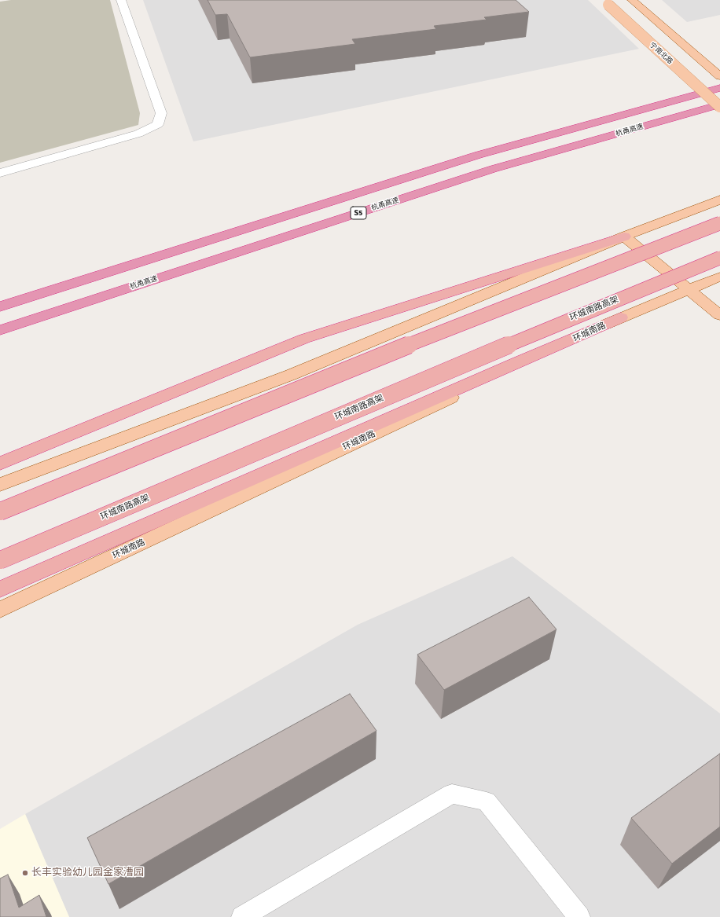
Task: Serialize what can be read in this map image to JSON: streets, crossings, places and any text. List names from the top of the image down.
{
  "streets": {
    "highway": ["杭甬高速", "S5", "环城南路高架"],
    "main road": ["宁南北路", "环城南路"]
  },
  "crossings": [
    ["宁南北路", "杭甬高速"]
  ],
  "places": ["长丰实验幼儿园金家漕园"]
}
